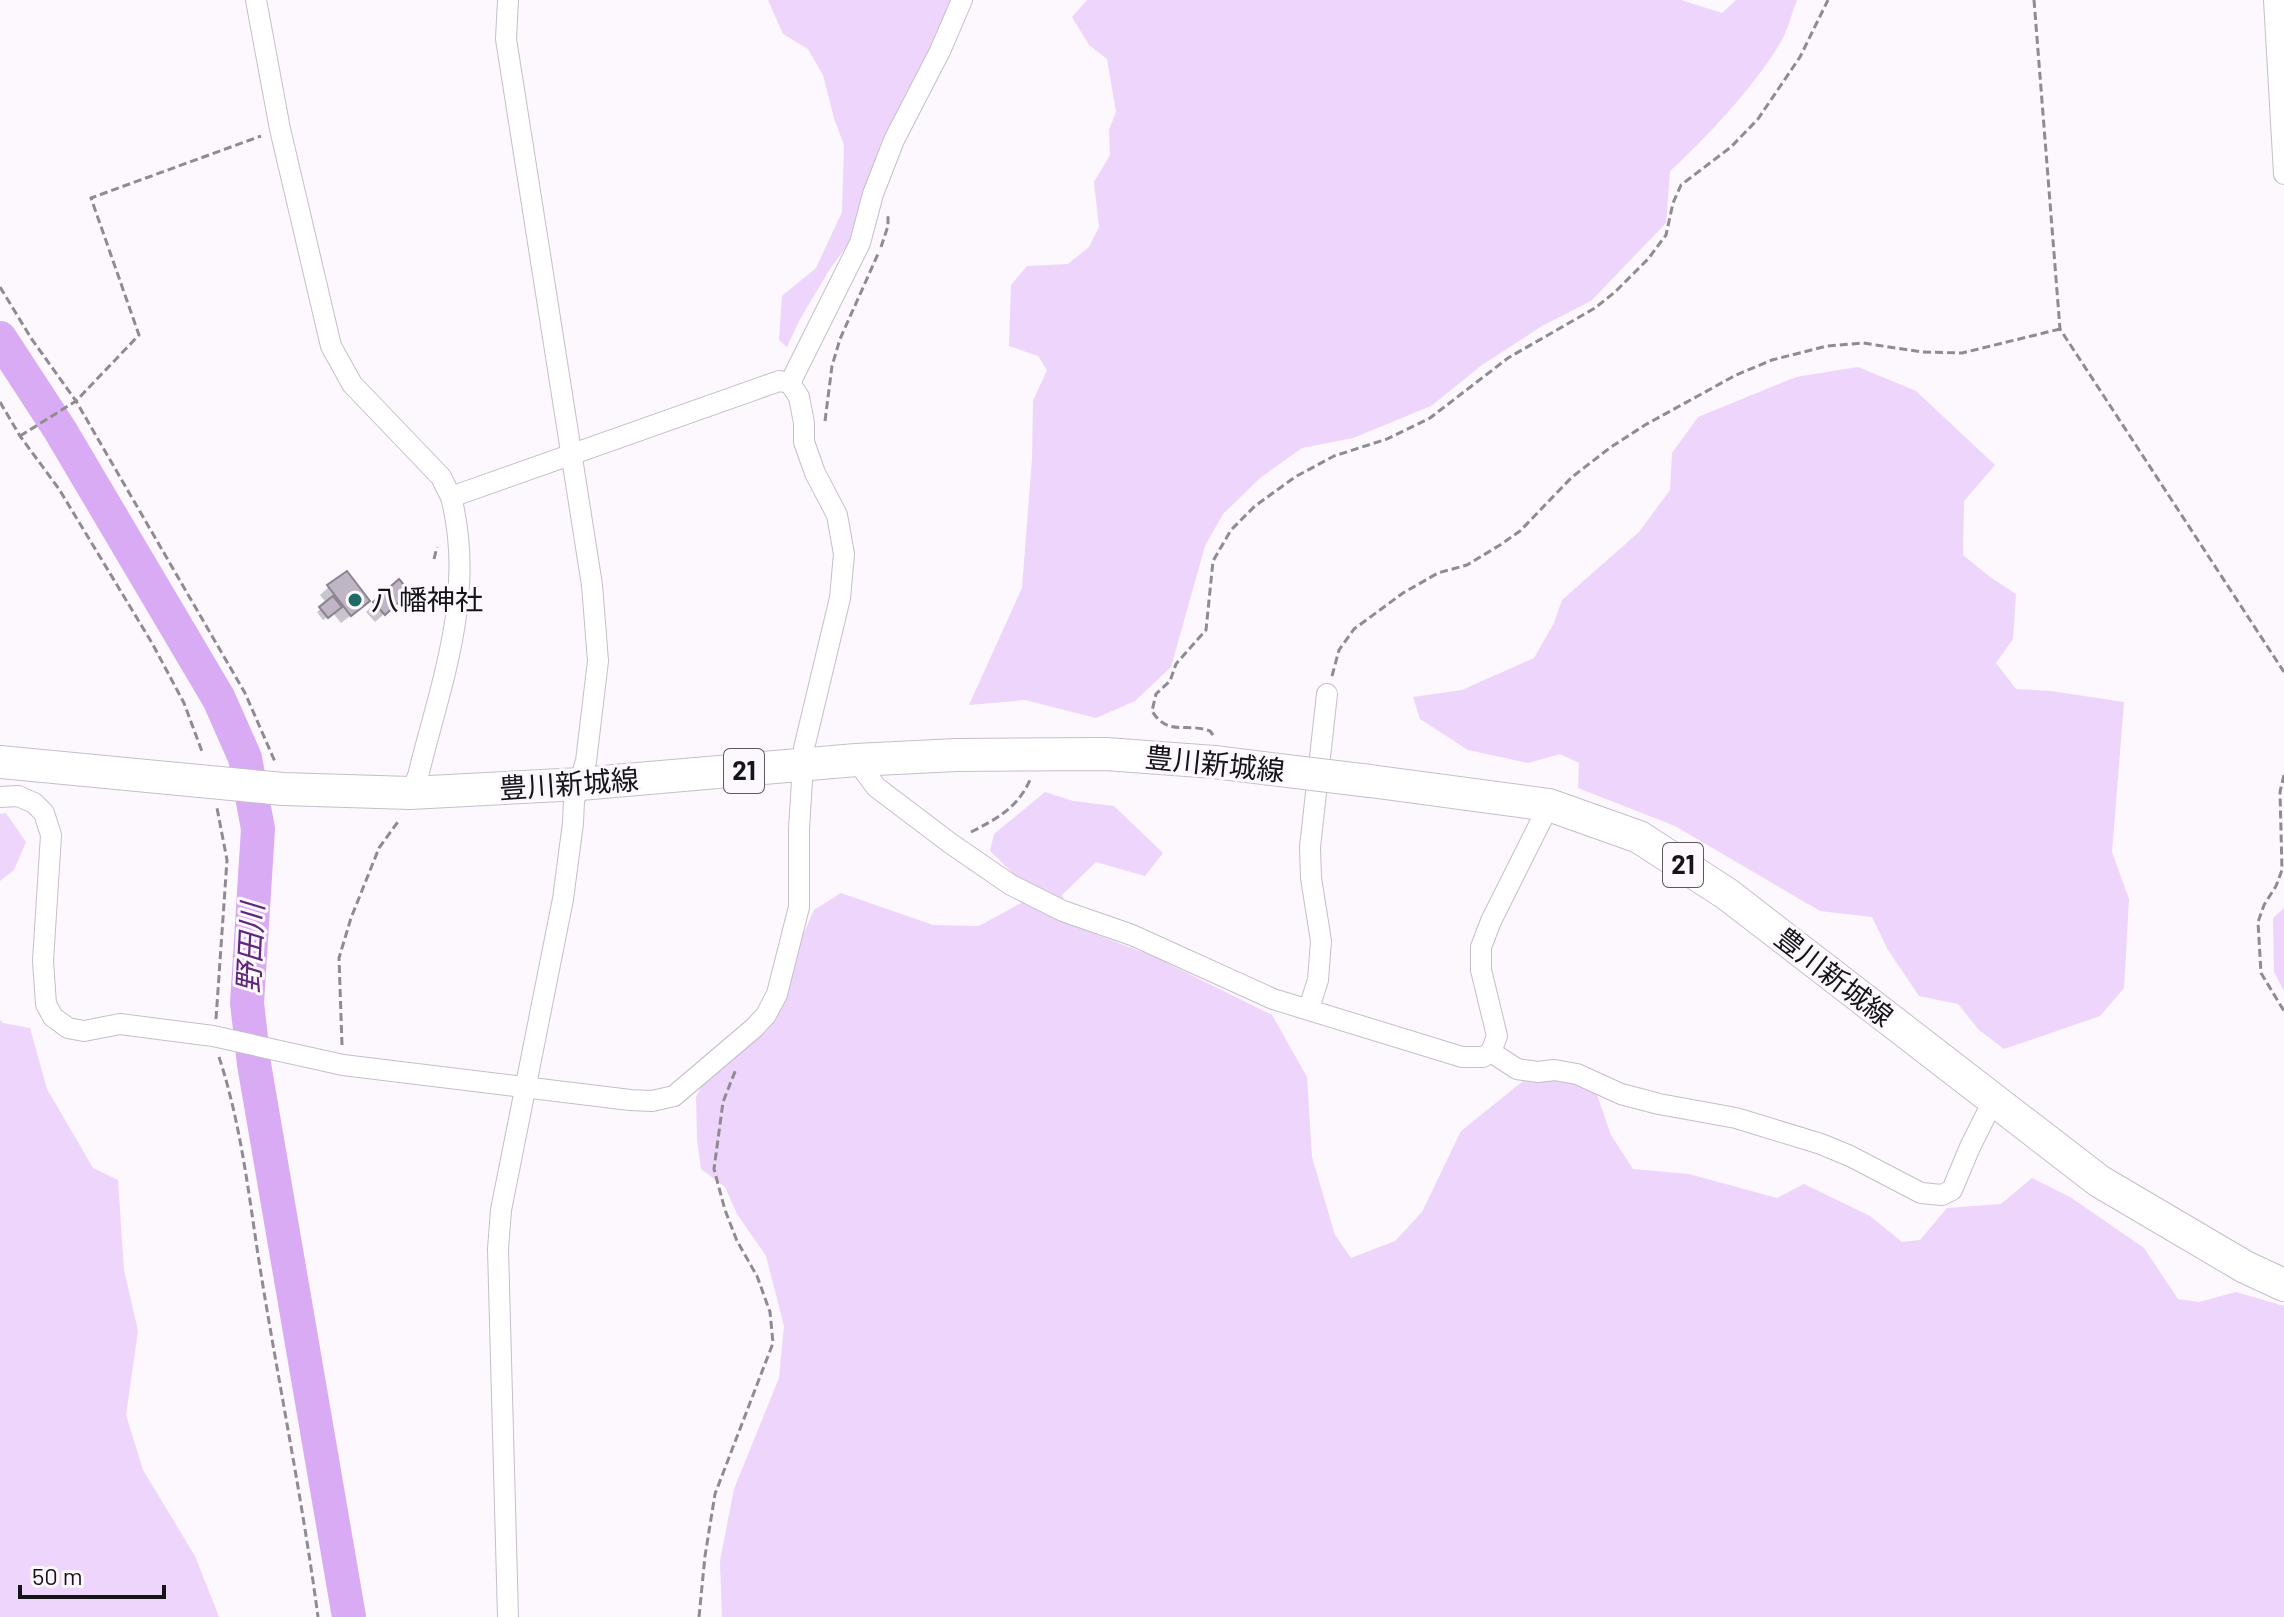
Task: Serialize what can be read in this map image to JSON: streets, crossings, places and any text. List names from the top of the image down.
{
  "streets": {
    "main road": ["豊川新城線", "21"]
  },
  "water": ["野田川"],
  "places": ["八幡神社"],
  "scale_bar": "50 m"
}
